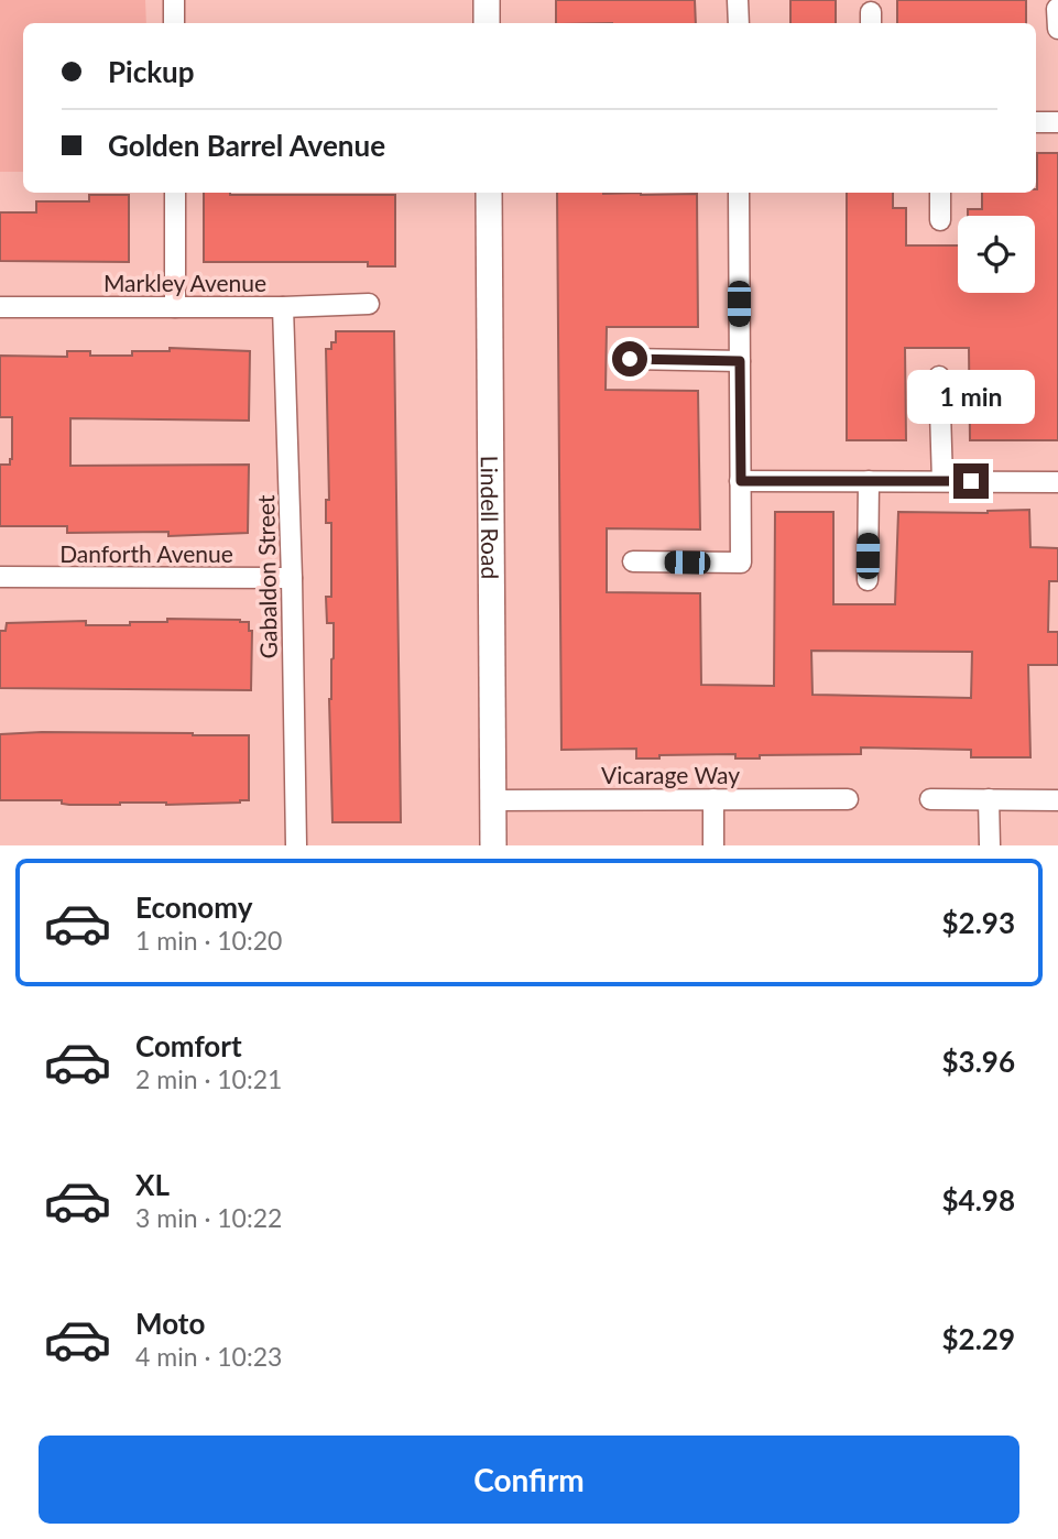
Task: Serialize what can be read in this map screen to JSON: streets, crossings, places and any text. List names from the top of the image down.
{
  "streets": {
    "street": [
      "Markley Avenue",
      "Lindell Road",
      "Danforth Avenue",
      "Gabaldon Street",
      "Vicarage Way"
    ]
  },
  "crossings": [
    ["Markley Avenue", "Gabaldon Street"],
    ["Lindell Road", "Vicarage Way"],
    ["Danforth Avenue", "Gabaldon Street"]
  ],
  "page": {
    "banner": ["Pickup", "Golden Barrel Avenue"],
    "bubble": "1 min",
    "list": [
      {
        "name": "Economy",
        "note": "1 min · 10:20",
        "value": "$2.93"
      },
      {
        "name": "Comfort",
        "note": "2 min · 10:21",
        "value": "$3.96"
      },
      {
        "name": "XL",
        "note": "3 min · 10:22",
        "value": "$4.98"
      },
      {
        "name": "Moto",
        "note": "4 min · 10:23",
        "value": "$2.29"
      }
    ],
    "buttons": "Confirm"
  }
}
